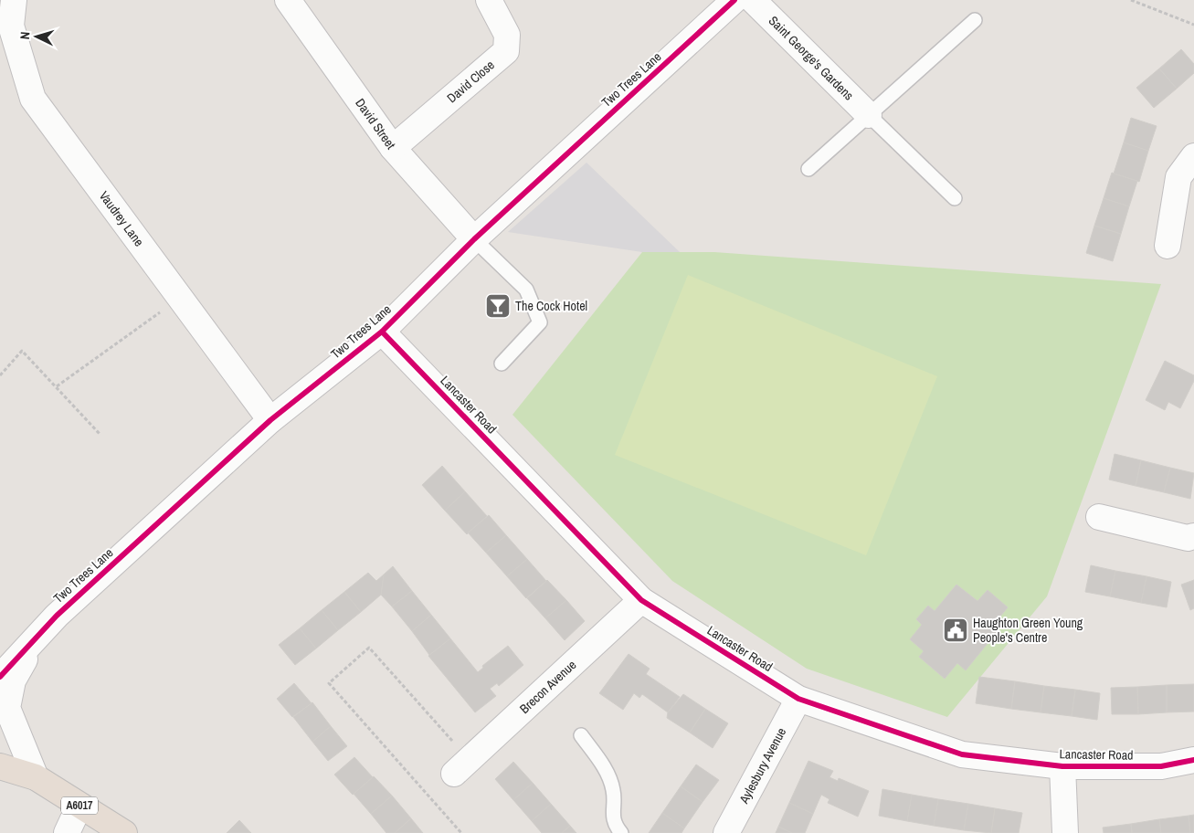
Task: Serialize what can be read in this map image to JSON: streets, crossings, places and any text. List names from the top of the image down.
{
  "streets": {
    "highway": ["A6017"],
    "street": [
      "Saint George's Gardens",
      "Two Trees Lane",
      "David Close",
      "David Street",
      "Vaudrey Lane",
      "Lancaster Road",
      "Brecon Avenue",
      "Aylesbury Avenue"
    ]
  },
  "crossings": [
    ["Two Trees Lane", "David Street"],
    ["Two Trees Lane", "Vaudrey Lane"],
    ["Two Trees Lane", "Lancaster Road"],
    ["David Close", "David Street"],
    ["Lancaster Road", "Brecon Avenue"],
    ["Lancaster Road", "Aylesbury Avenue"]
  ],
  "places": {
    "bar": ["The Cock Hotel"],
    "public building": ["Haughton Green Young People's Centre"]
  },
  "north": "left"
}
